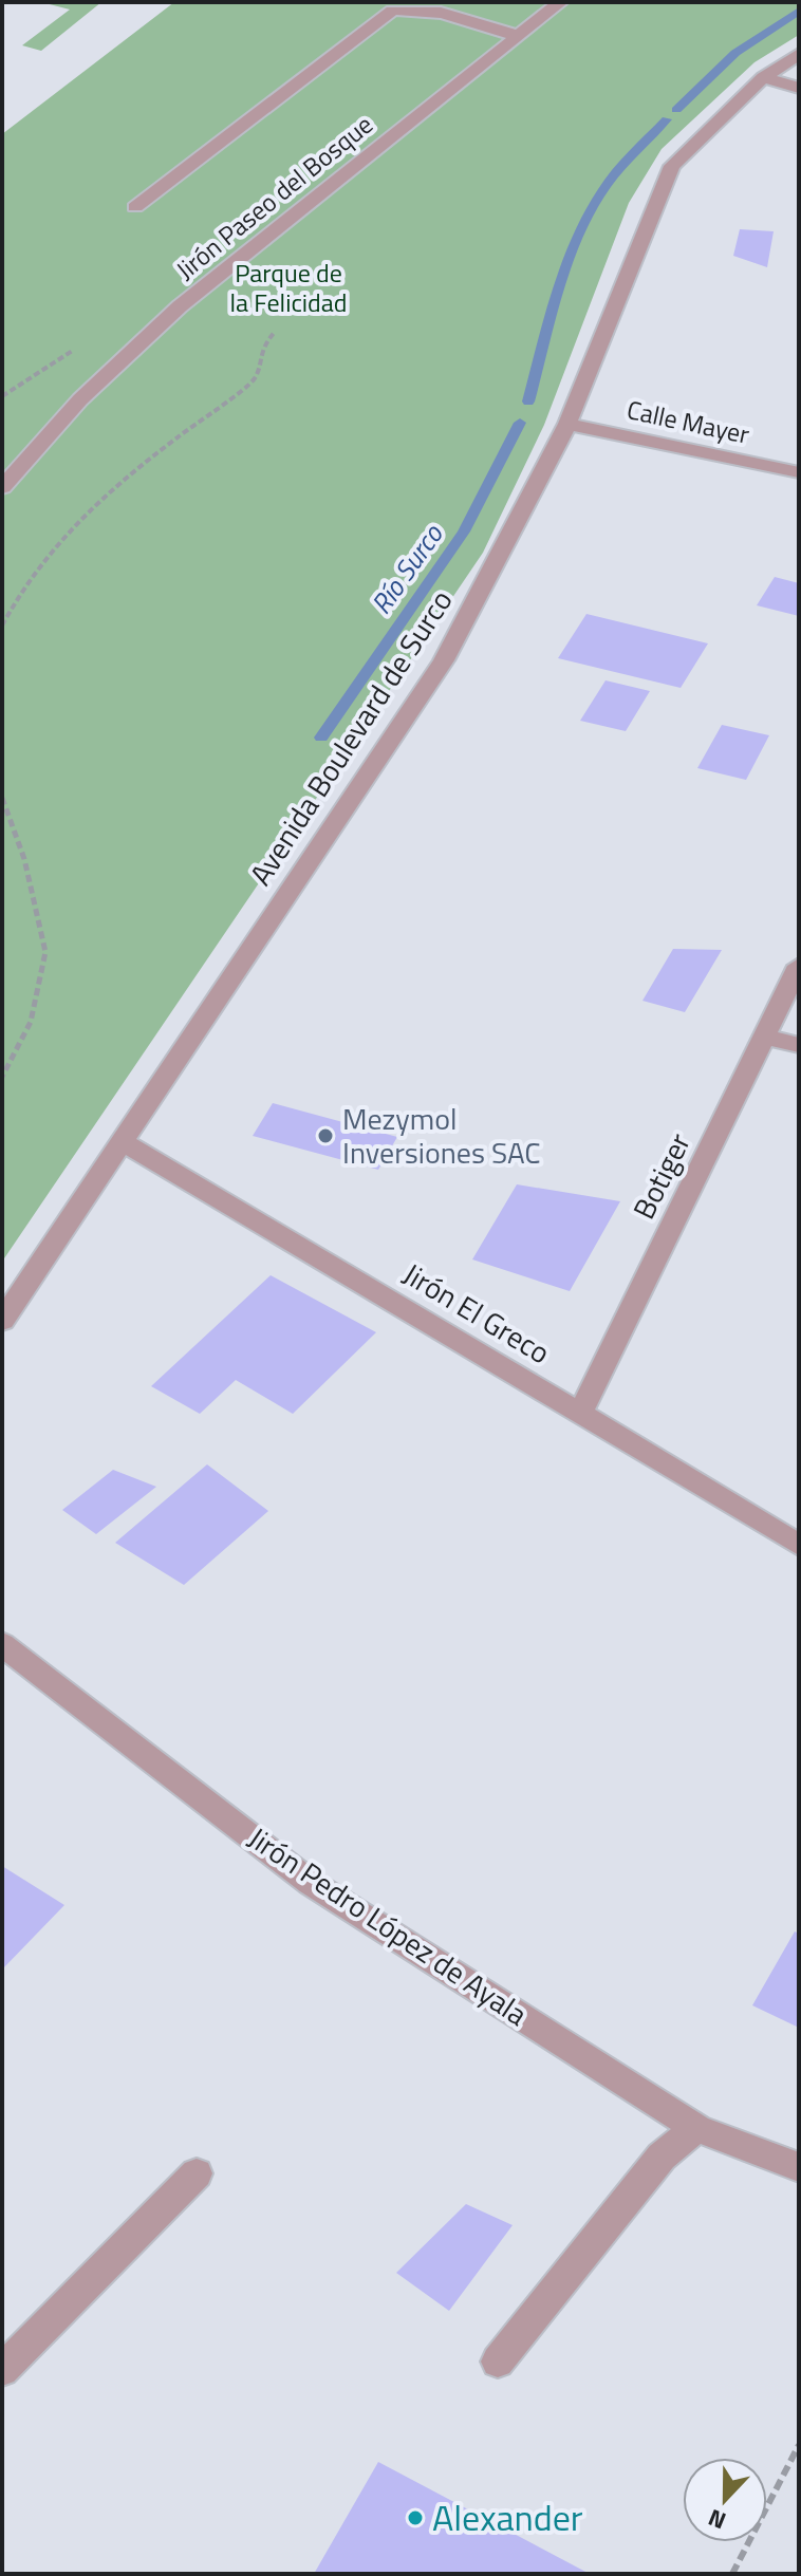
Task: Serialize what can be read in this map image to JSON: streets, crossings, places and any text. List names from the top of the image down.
{
  "streets": {
    "street": [
      "Jirón Paseo del Bosque",
      "Calle Mayer",
      "Avenida Boulevard de Surco",
      "Botiger",
      "Jirón El Greco",
      "Jirón Pedro López de Ayala"
    ]
  },
  "crossings": [
    ["Calle Mayer", "Avenida Boulevard de Surco"],
    ["Avenida Boulevard de Surco", "Jirón El Greco"],
    ["Botiger", "Jirón El Greco"]
  ],
  "water": ["Río Surco"],
  "parks": ["Parque de la Felicidad"],
  "places": ["Mezymol Inversiones SAC", "Alexander"],
  "north": "bottom"
}
